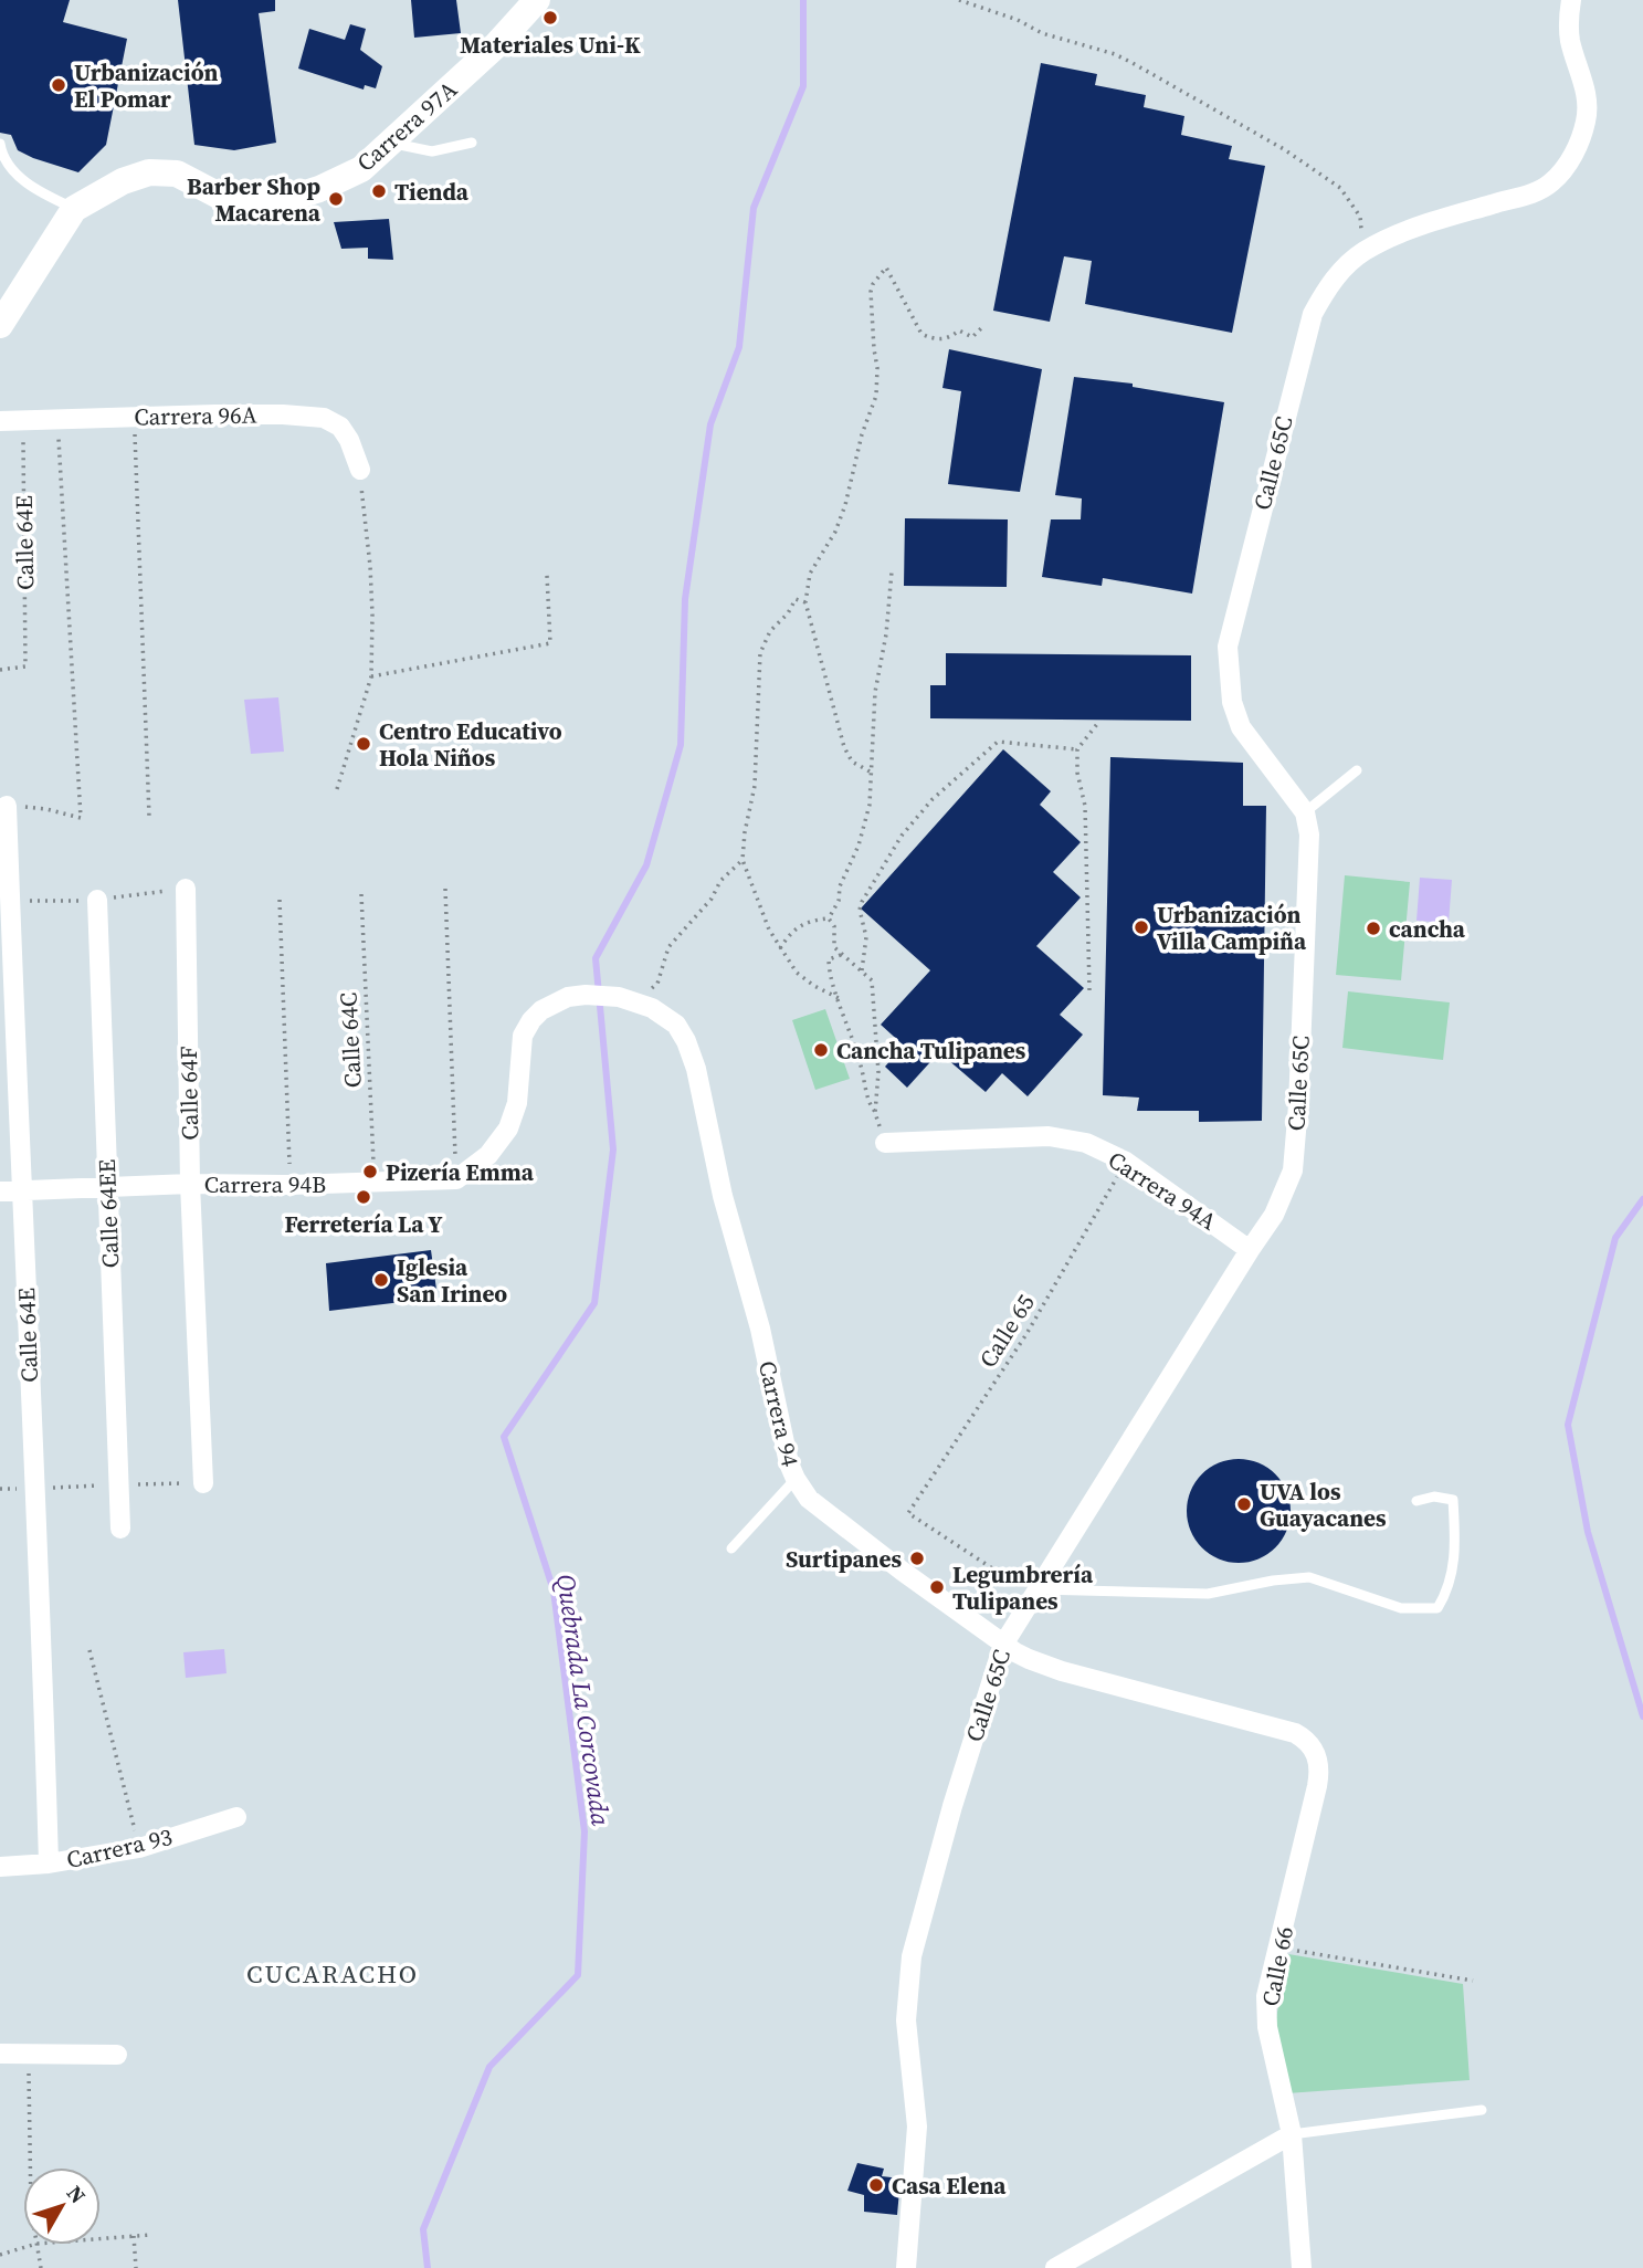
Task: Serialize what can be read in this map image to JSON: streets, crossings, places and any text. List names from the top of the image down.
{
  "streets": {
    "street": [
      "Carrera 97A",
      "Carrera 96A",
      "Calle 65C",
      "Calle 64E",
      "Calle 64F",
      "Carrera 94B",
      "Carrera 94A",
      "Calle 64EE",
      "Carrera 94",
      "Carrera 93",
      "Calle 66"
    ],
    "path": ["Calle 64C", "Calle 65"]
  },
  "crossings": [
    ["Carrera 96A", "Calle 64E"],
    ["Calle 65C", "Carrera 94A"],
    ["Calle 65C", "Calle 65"],
    ["Calle 65C", "Carrera 94"],
    ["Calle 64E", "Carrera 94B"],
    ["Calle 64E", "Carrera 93"],
    ["Calle 64C", "Carrera 94B"],
    ["Calle 64F", "Carrera 94B"],
    ["Carrera 94B", "Calle 64EE"],
    ["Carrera 94B", "Carrera 94"],
    ["Carrera 94A", "Calle 65"],
    ["Carrera 94", "Calle 66"]
  ],
  "districts": ["CUCARACHO"],
  "water": ["Quebrada La Corcovada"],
  "places": [
    "Materiales Uni-K",
    "Urbanización El Pomar",
    "Tienda",
    "Barber Shop Macarena",
    "Centro Educativo Hola Niños",
    "Urbanización Villa Campiña",
    "cancha",
    "Cancha Tulipanes",
    "Pizería Emma",
    "Ferretería La Y",
    "Iglesia San Irineo",
    "UVA los Guayacanes",
    "Surtipanes",
    "Legumbrería Tulipanes",
    "Casa Elena"
  ],
  "north": "top right"
}
